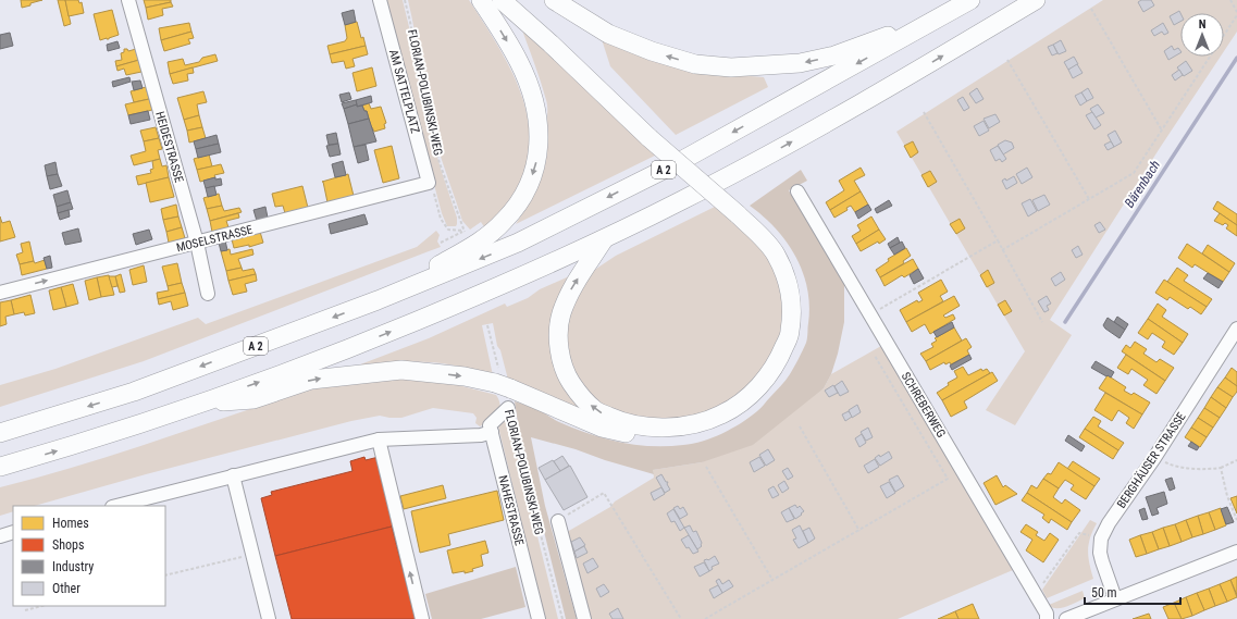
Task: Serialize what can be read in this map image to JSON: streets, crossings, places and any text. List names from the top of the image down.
{
  "streets": {
    "highway": ["A 2"],
    "street": [
      "AM SATTELPLATZ",
      "HEIDESTRASSE",
      "MOSELSTRASSE",
      "SCHREBERWEG",
      "BERGHÄUSER STRASSE",
      "NAHESTRASSE"
    ],
    "path": ["FLORIAN-POLUBINSKI-WEG"]
  },
  "crossings": [
    ["AM SATTELPLATZ", "MOSELSTRASSE"],
    ["HEIDESTRASSE", "MOSELSTRASSE"]
  ],
  "one_way": ["MOSELSTRASSE"],
  "water": ["Bärenbach"],
  "legend": [
    "Homes",
    "Shops",
    "Industry",
    "Other"
  ],
  "scale_bar": "50 m",
  "north": "top"
}
